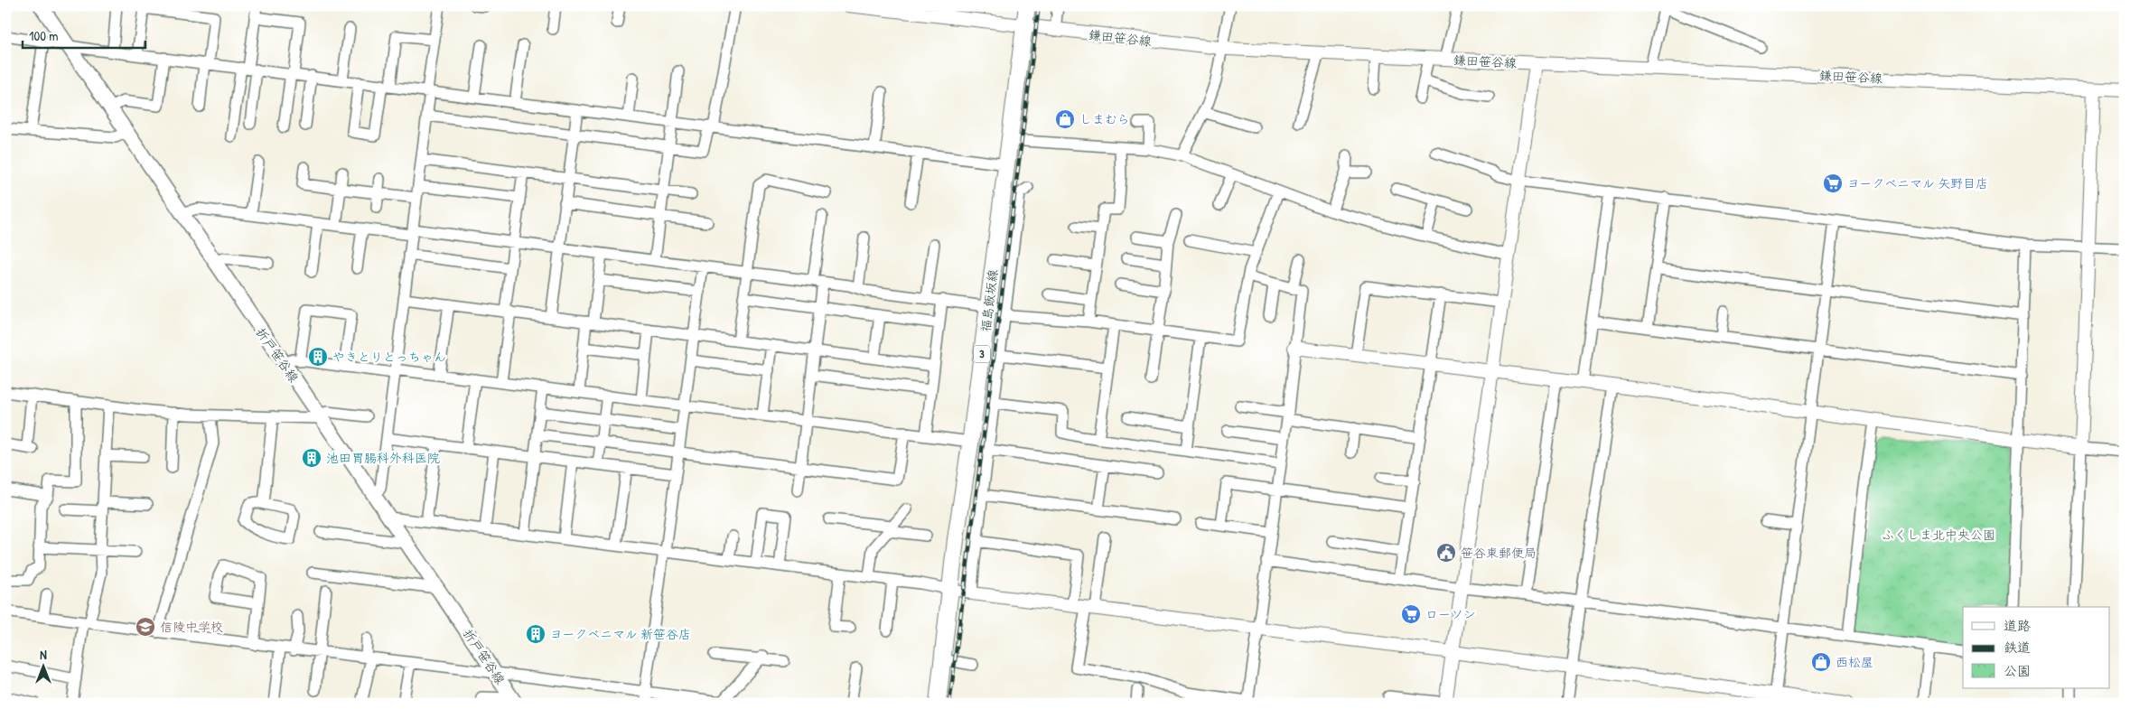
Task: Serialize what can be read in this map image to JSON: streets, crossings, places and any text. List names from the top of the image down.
{
  "streets": {
    "main road": ["福島飯坂線", "3", "折戸笹谷線"],
    "street": ["鎌田笹谷線"]
  },
  "crossings": [
    ["鎌田笹谷線", "福島飯坂線"]
  ],
  "parks": ["ふくしま北中央公園"],
  "places": {
    "shop": ["しまむら", "西松屋"],
    "supermarket": ["ヨークベニマル 矢野目店", "ローソン"],
    "building": ["やきとりとっちゃん", "池田胃腸科外科医院", "ヨークベニマル 新笹谷店"],
    "public building": ["笹谷東郵便局"],
    "school or university": ["信陵中学校"]
  },
  "legend": ["道路", "鉄道", "公園"],
  "scale_bar": "100 m",
  "north": "top"
}
